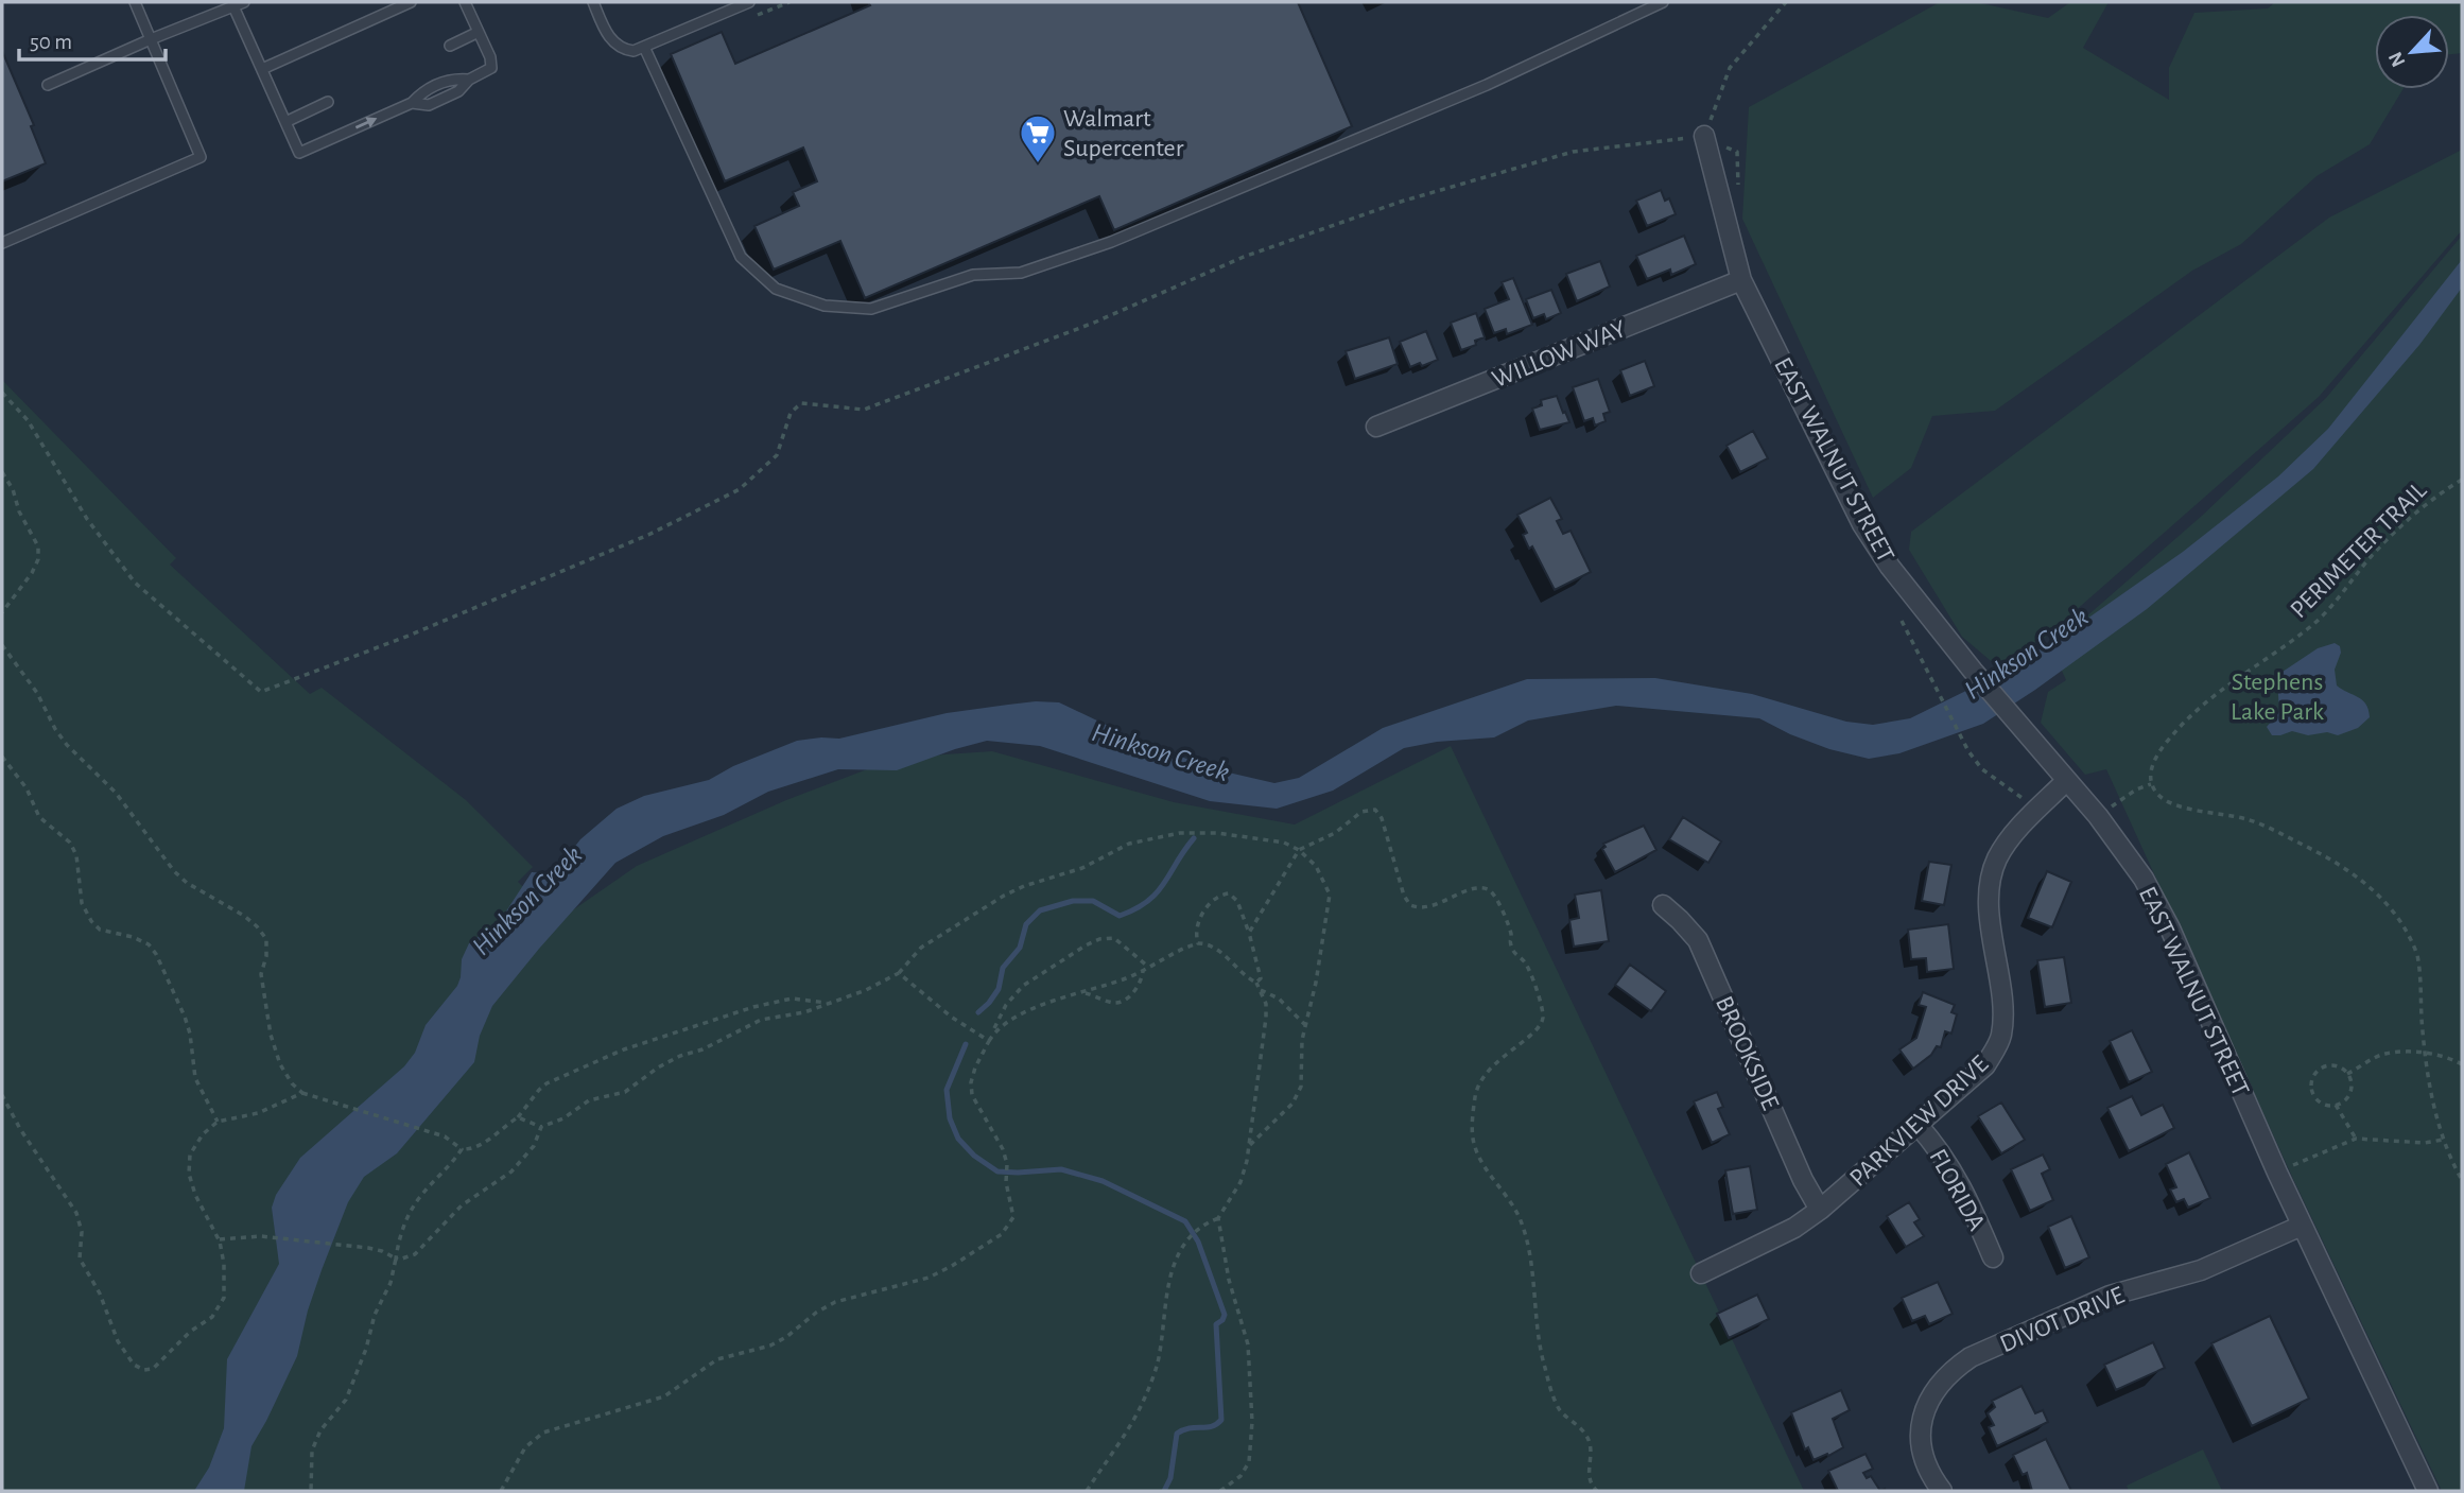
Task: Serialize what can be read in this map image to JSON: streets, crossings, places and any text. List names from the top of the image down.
{
  "streets": {
    "street": [
      "WILLOW WAY",
      "EAST WALNUT STREET",
      "BROOKSIDE",
      "PARKVIEW DRIVE",
      "FLORIDA",
      "DIVOT DRIVE"
    ],
    "path": ["PERIMETER TRAIL"]
  },
  "crossings": [
    ["WILLOW WAY", "EAST WALNUT STREET"],
    ["EAST WALNUT STREET", "PARKVIEW DRIVE"],
    ["EAST WALNUT STREET", "DIVOT DRIVE"],
    ["BROOKSIDE", "PARKVIEW DRIVE"],
    ["PARKVIEW DRIVE", "FLORIDA"]
  ],
  "water": ["Hinkson Creek"],
  "parks": ["Stephens Lake Park"],
  "places": {
    "supermarket": ["Walmart Supercenter"]
  },
  "scale_bar": "50 m",
  "north": "bottom left"
}
